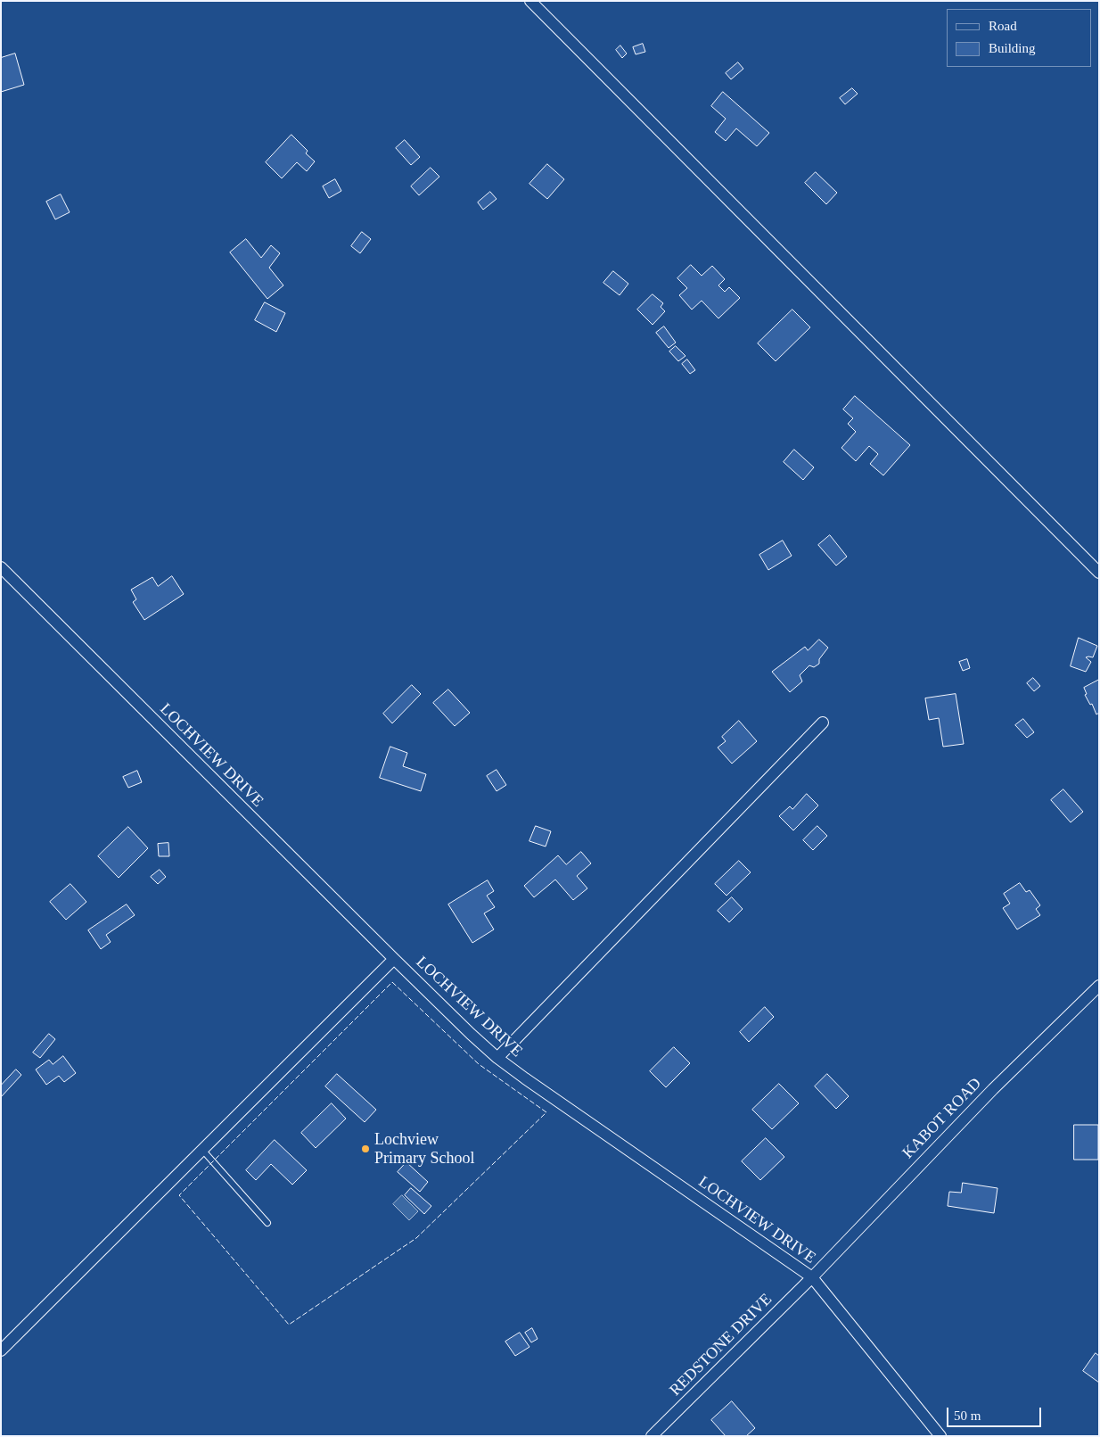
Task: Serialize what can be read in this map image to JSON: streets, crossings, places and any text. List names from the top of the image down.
{
  "streets": {
    "street": ["LOCHVIEW DRIVE", "KABOT ROAD", "REDSTONE DRIVE"]
  },
  "crossings": [
    ["LOCHVIEW DRIVE", "KABOT ROAD"],
    ["LOCHVIEW DRIVE", "REDSTONE DRIVE"],
    ["KABOT ROAD", "REDSTONE DRIVE"]
  ],
  "places": ["Lochview Primary School"],
  "legend": ["Road", "Building"],
  "scale_bar": "50 m"
}
